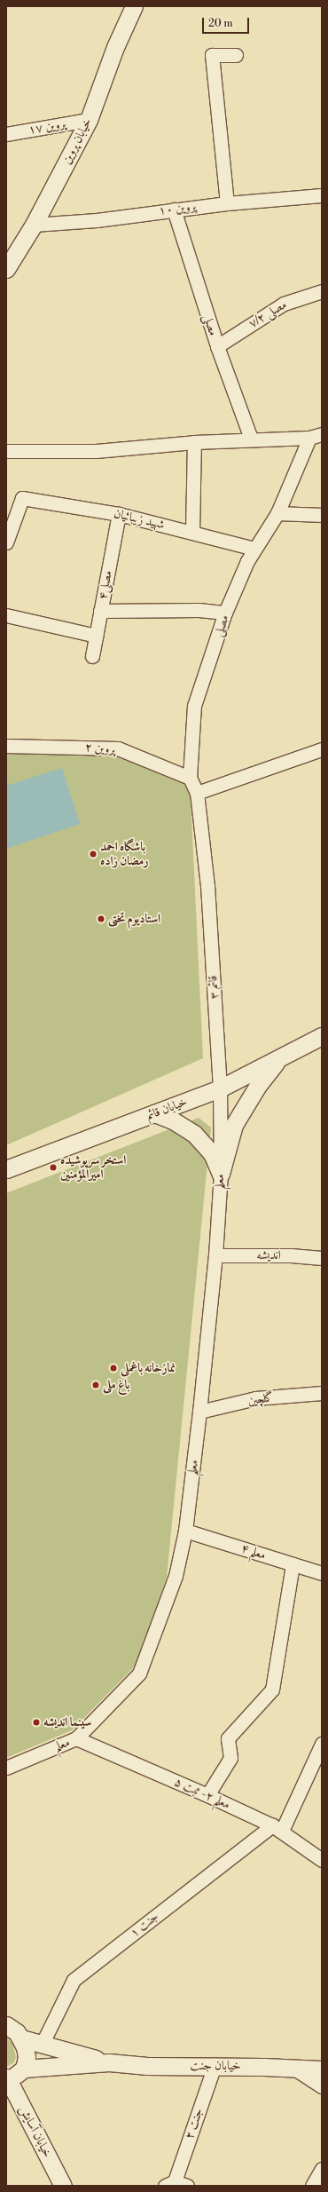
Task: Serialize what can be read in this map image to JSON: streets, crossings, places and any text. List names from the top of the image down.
{
  "streets": {
    "street": [
      "پروین ۱۷",
      "خیابان پروین",
      "پروین ۱۰",
      "مصلی ۷/۲",
      "مصلی",
      "شهید زیبائیان",
      "مصلی۴",
      "پروین ۲",
      "قائم ۳",
      "خیابان قائم",
      "معلم",
      "اندیشه",
      "گلچین",
      "معلم ۴",
      "معلم ۲- ثبت ۵",
      "جنت ۱",
      "خیابان جنت",
      "جنت ۲",
      "خیابان آسایش"
    ]
  },
  "crossings": [
    ["پروین ۱۷", "خیابان پروین"],
    ["خیابان پروین", "پروین ۱۰"],
    ["پروین ۱۰", "مصلی"],
    ["مصلی ۷/۲", "مصلی"],
    ["مصلی", "شهید زیبائیان"],
    ["مصلی", "پروین ۲"],
    ["مصلی", "قائم ۳"],
    ["شهید زیبائیان", "مصلی۴"],
    ["قائم ۳", "خیابان قائم"],
    ["قائم ۳", "معلم"],
    ["خیابان قائم", "معلم"],
    ["معلم", "اندیشه"],
    ["معلم", "گلچین"],
    ["معلم", "معلم ۴"],
    ["معلم", "معلم ۲- ثبت ۵"],
    ["معلم ۲- ثبت ۵", "جنت ۱"],
    ["جنت ۱", "خیابان جنت"],
    ["خیابان جنت", "جنت ۲"]
  ],
  "places": [
    "باشگاه احمد رمضان زاده",
    "استادیوم تختی",
    "استخر سرپوشیده امیرالمؤمنین",
    "نمازخانه باغملی",
    "باغ ملی",
    "سینما اندیشه"
  ],
  "scale_bar": "20 m"
}
